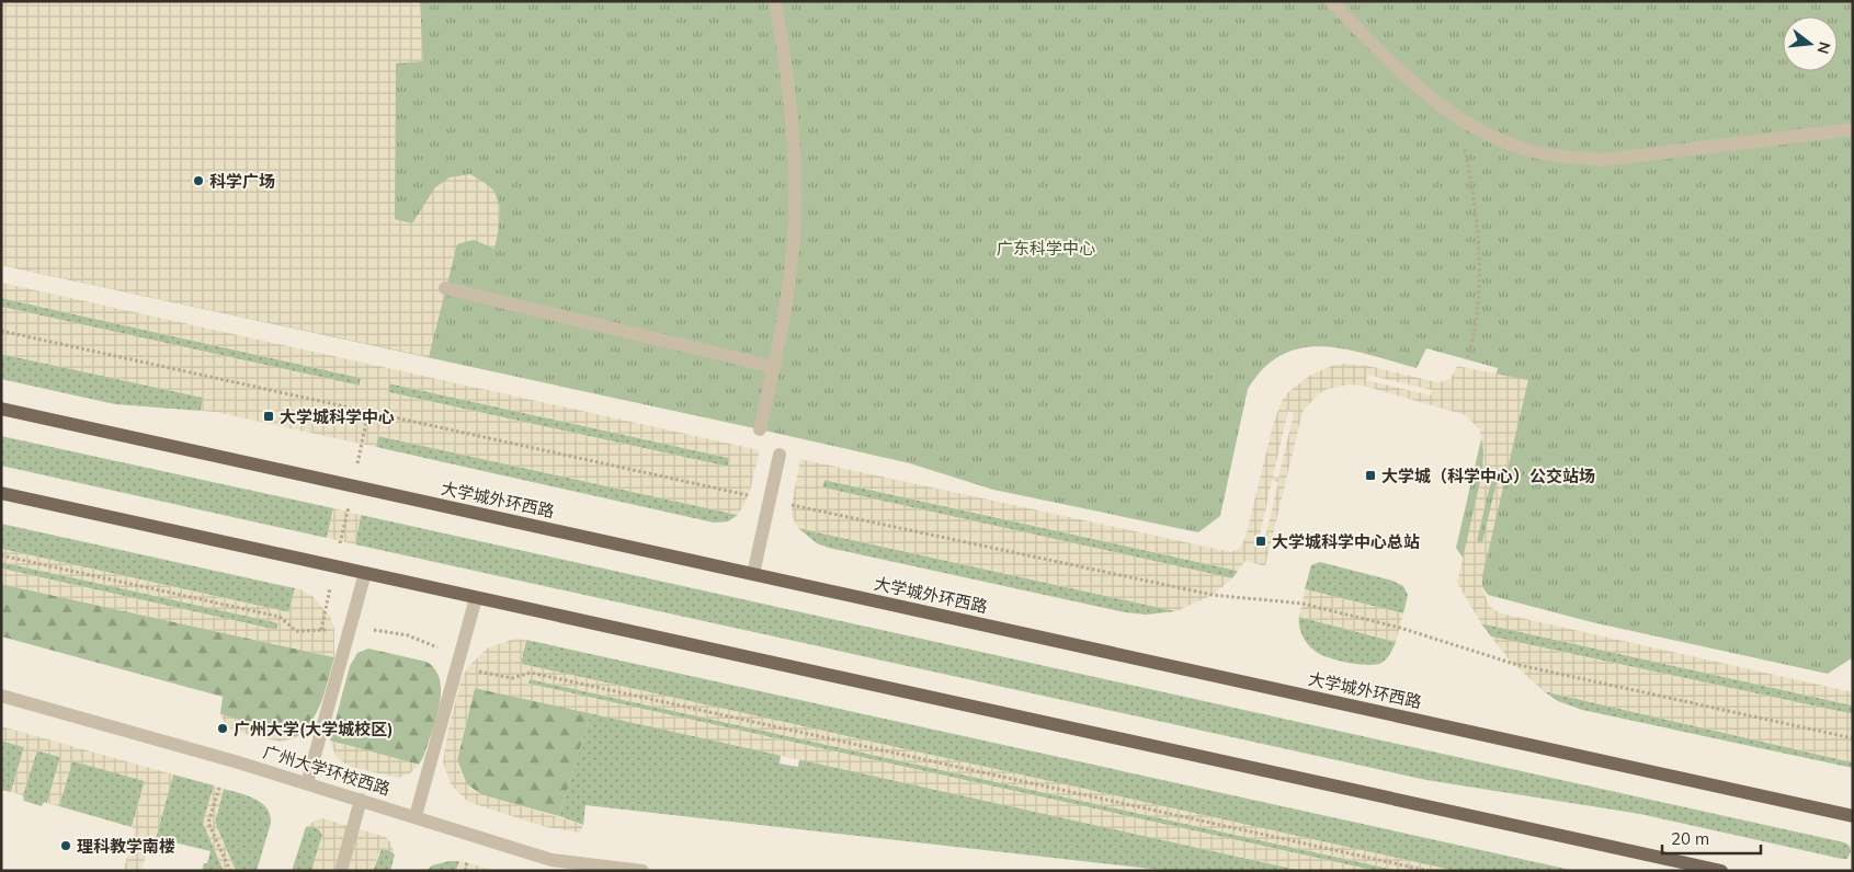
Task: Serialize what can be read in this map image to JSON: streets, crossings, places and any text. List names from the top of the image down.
{
  "streets": {
    "main road": ["大学城外环西路"],
    "lane": ["广州大学环校西路"]
  },
  "parks": ["广东科学中心"],
  "places": {
    "other": ["科学广场", "广州大学(大学城校区)", "理科教学南楼"],
    "transit": ["大学城科学中心", "大学城（科学中心）公交站场", "大学城科学中心总站"]
  },
  "scale_bar": "20 m",
  "north": "right"
}
